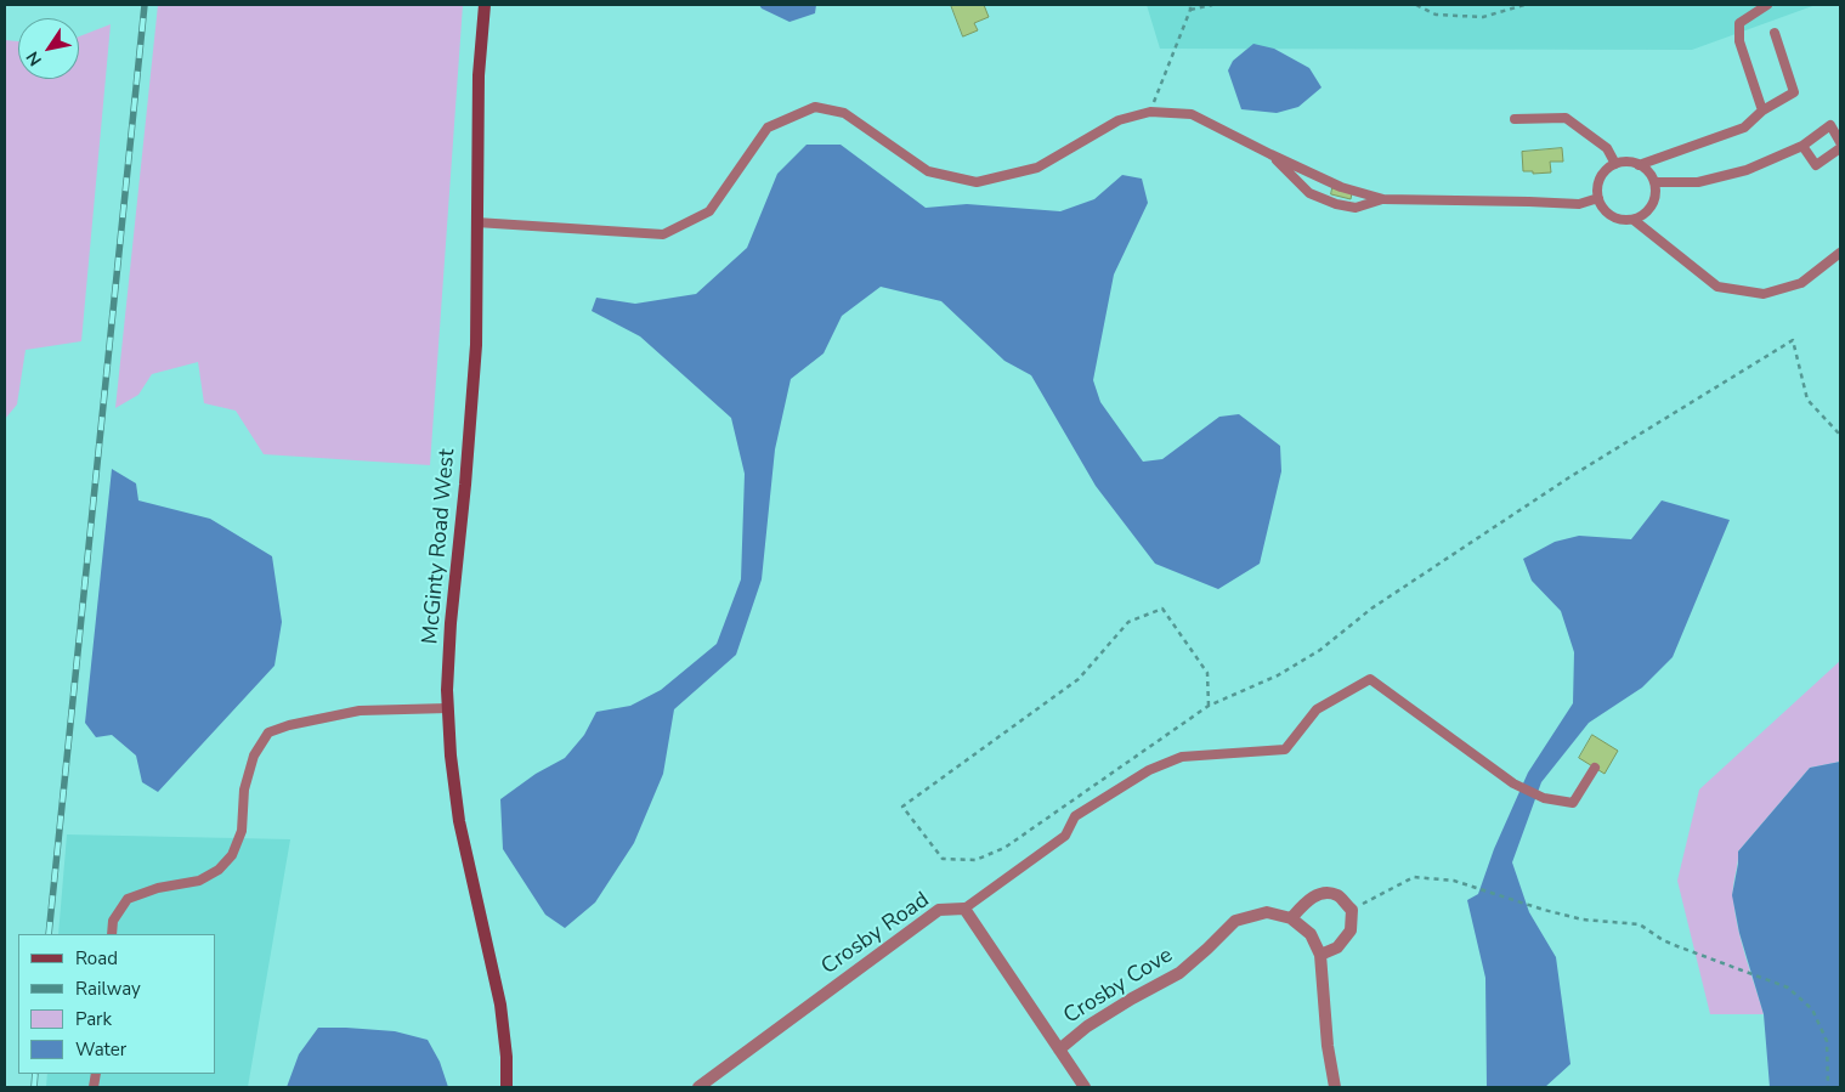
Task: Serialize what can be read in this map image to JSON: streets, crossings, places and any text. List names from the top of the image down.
{
  "streets": {
    "main road": ["McGinty Road West"],
    "street": ["Crosby Road", "Crosby Cove"]
  },
  "crossings": [
    ["Crosby Road", "Crosby Cove"]
  ],
  "legend": [
    "Road",
    "Railway",
    "Park",
    "Water"
  ],
  "north": "bottom left"
}
